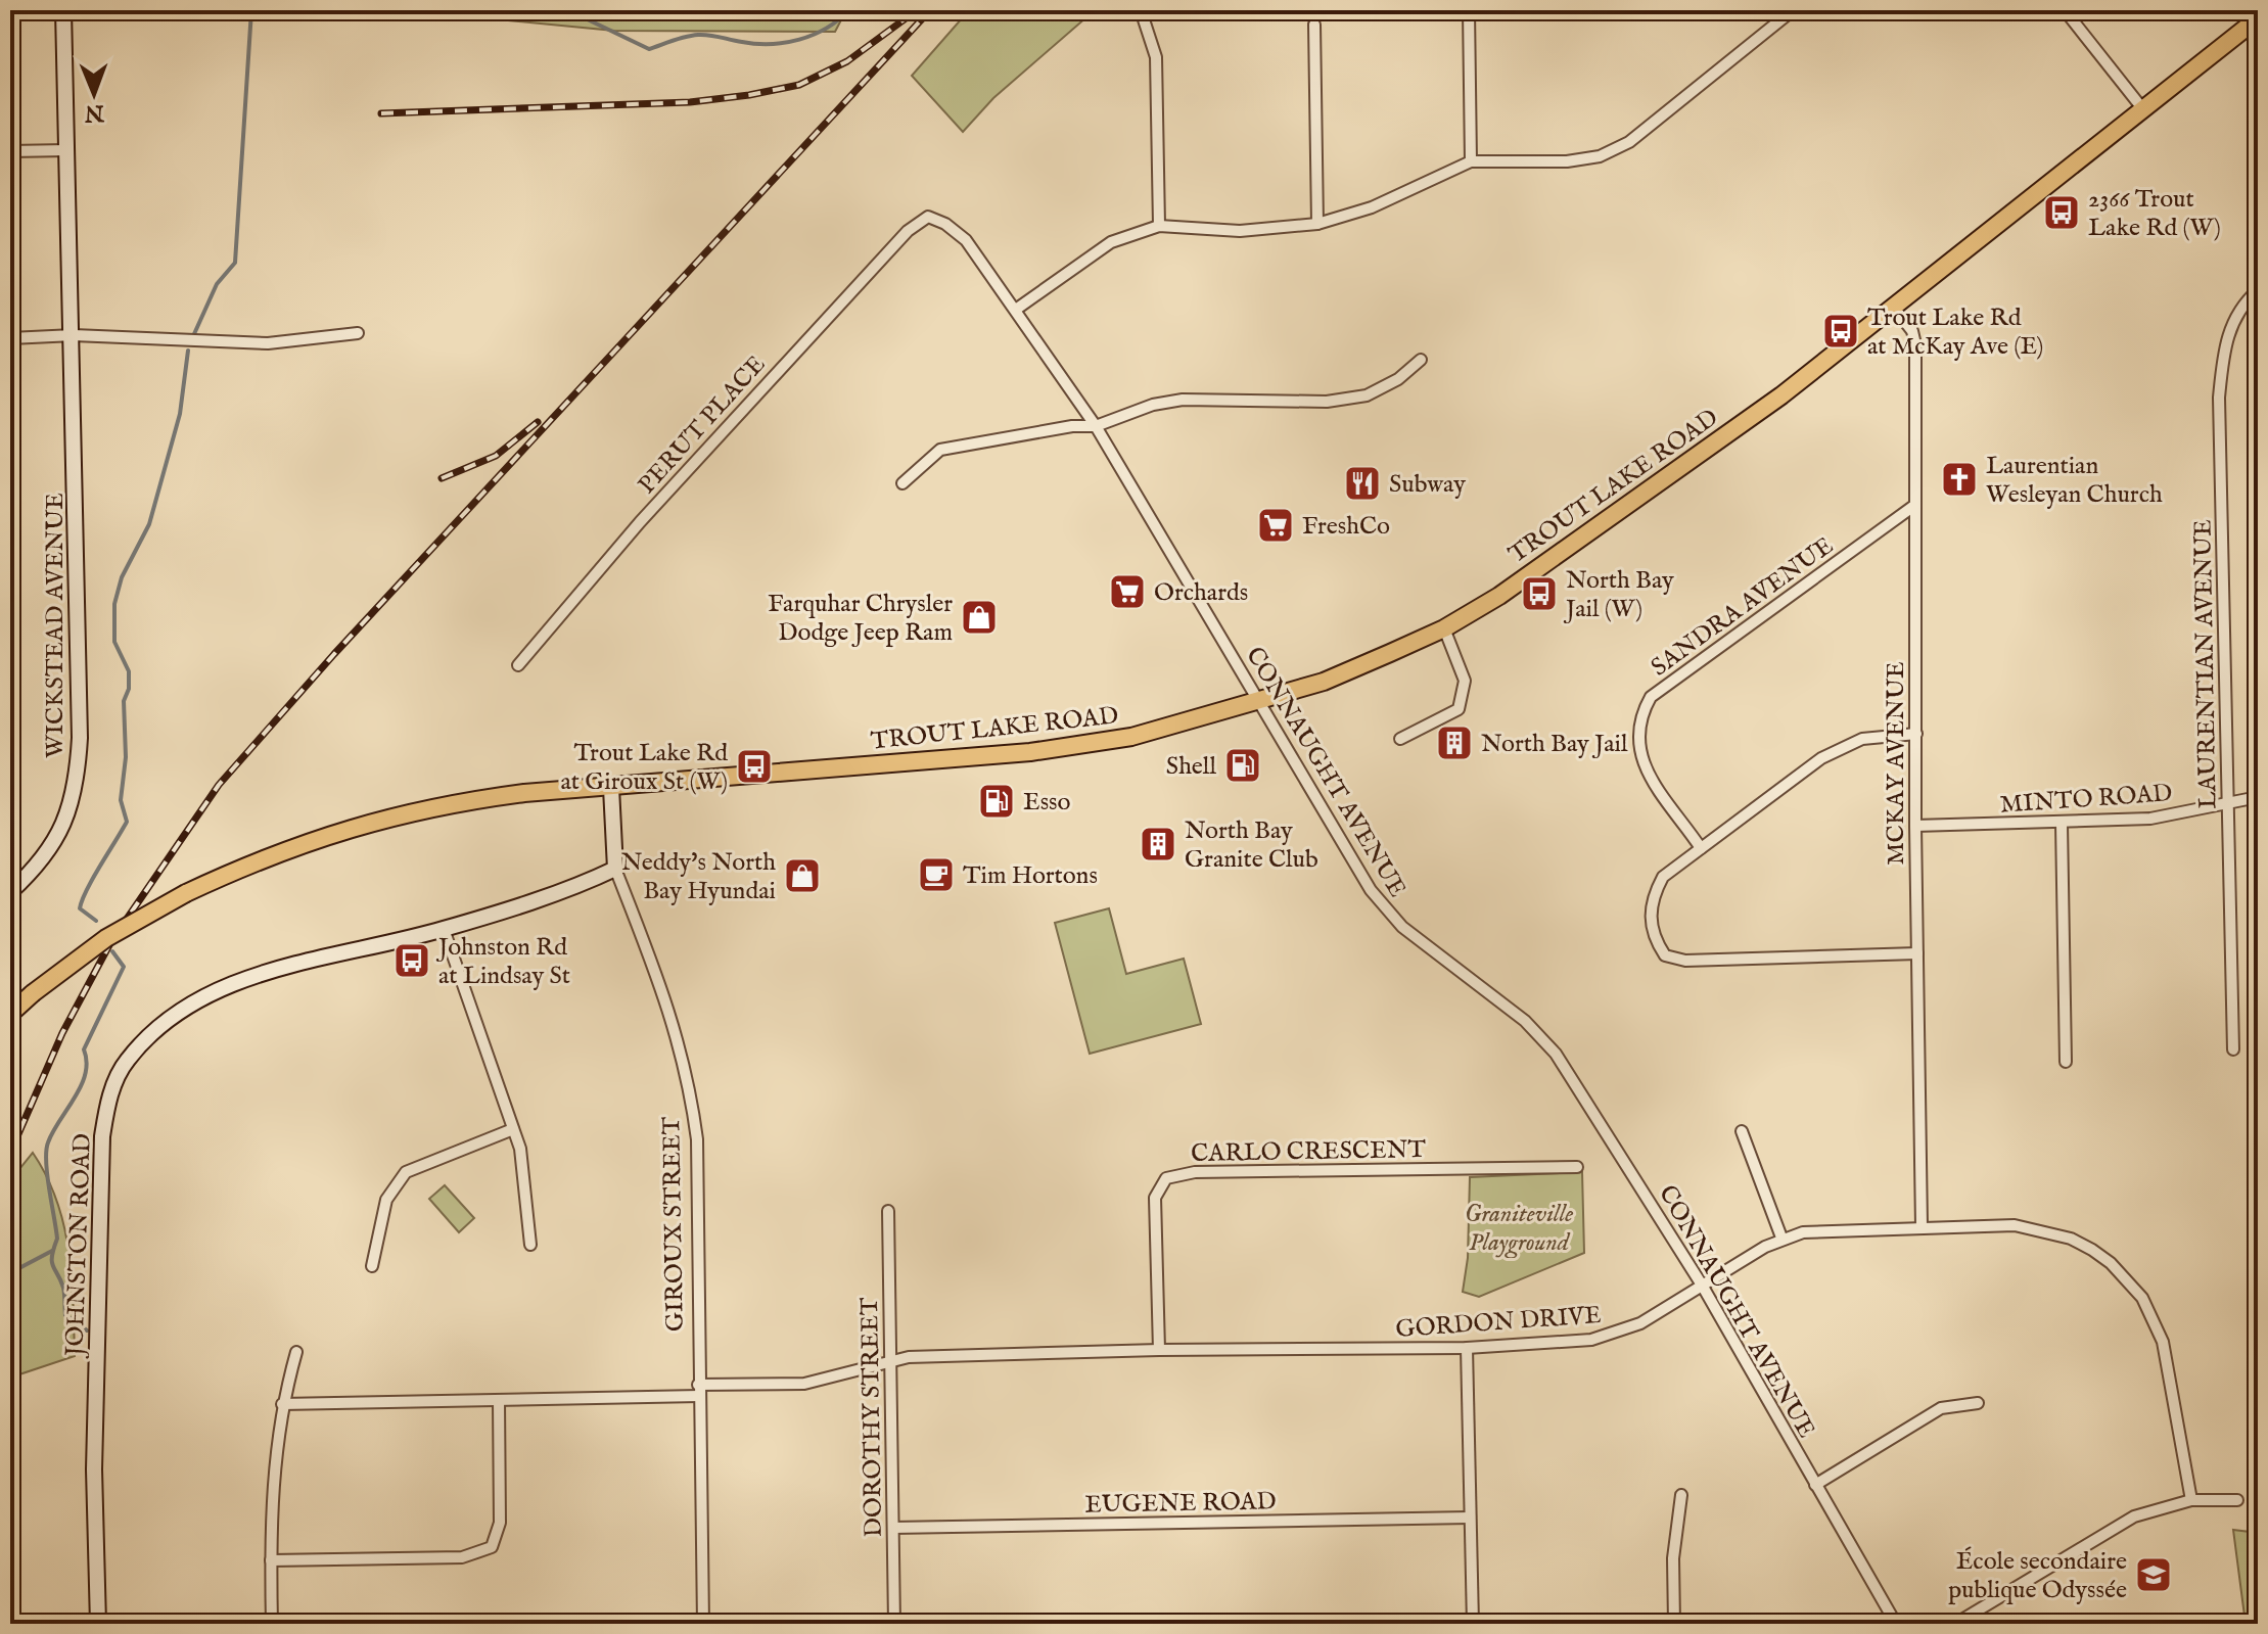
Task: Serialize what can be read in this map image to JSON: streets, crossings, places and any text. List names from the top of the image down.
{
  "streets": {
    "main road": ["TROUT LAKE ROAD"],
    "street": [
      "PERUT PLACE",
      "SANDRA AVENUE",
      "WICKSTEAD AVENUE",
      "LAURENTIAN AVENUE",
      "MCKAY AVENUE",
      "CONNAUGHT AVENUE",
      "MINTO ROAD",
      "CARLO CRESCENT",
      "GIROUX STREET",
      "JOHNSTON ROAD",
      "GORDON DRIVE",
      "DOROTHY STREET",
      "EUGENE ROAD"
    ]
  },
  "crossings": [
    ["PERUT PLACE", "CONNAUGHT AVENUE"],
    ["TROUT LAKE ROAD", "MCKAY AVENUE"],
    ["TROUT LAKE ROAD", "CONNAUGHT AVENUE"],
    ["TROUT LAKE ROAD", "GIROUX STREET"],
    ["SANDRA AVENUE", "MCKAY AVENUE"],
    ["LAURENTIAN AVENUE", "MINTO ROAD"],
    ["MCKAY AVENUE", "MINTO ROAD"],
    ["MCKAY AVENUE", "GORDON DRIVE"],
    ["CONNAUGHT AVENUE", "GORDON DRIVE"],
    ["CARLO CRESCENT", "GORDON DRIVE"],
    ["GIROUX STREET", "JOHNSTON ROAD"],
    ["GIROUX STREET", "GORDON DRIVE"],
    ["GORDON DRIVE", "DOROTHY STREET"],
    ["DOROTHY STREET", "EUGENE ROAD"]
  ],
  "parks": ["Graniteville Playground"],
  "places": {
    "bus stop": [
      "2366 Trout Lake Rd (W)",
      "Trout Lake Rd at McKay Ave (E)",
      "North Bay Jail (W)",
      "Trout Lake Rd at Giroux St (W)",
      "Johnston Rd at Lindsay St"
    ],
    "church": ["Laurentian Wesleyan Church"],
    "restaurant": ["Subway"],
    "supermarket": ["FreshCo", "Orchards"],
    "shop": ["Farquhar Chrysler Dodge Jeep Ram", "Neddy's North Bay Hyundai"],
    "building": ["North Bay Jail", "North Bay Granite Club"],
    "fuel station": ["Shell", "Esso"],
    "cafe": ["Tim Hortons"],
    "school or university": ["École secondaire publique Odyssée"]
  },
  "north": "bottom"
}
